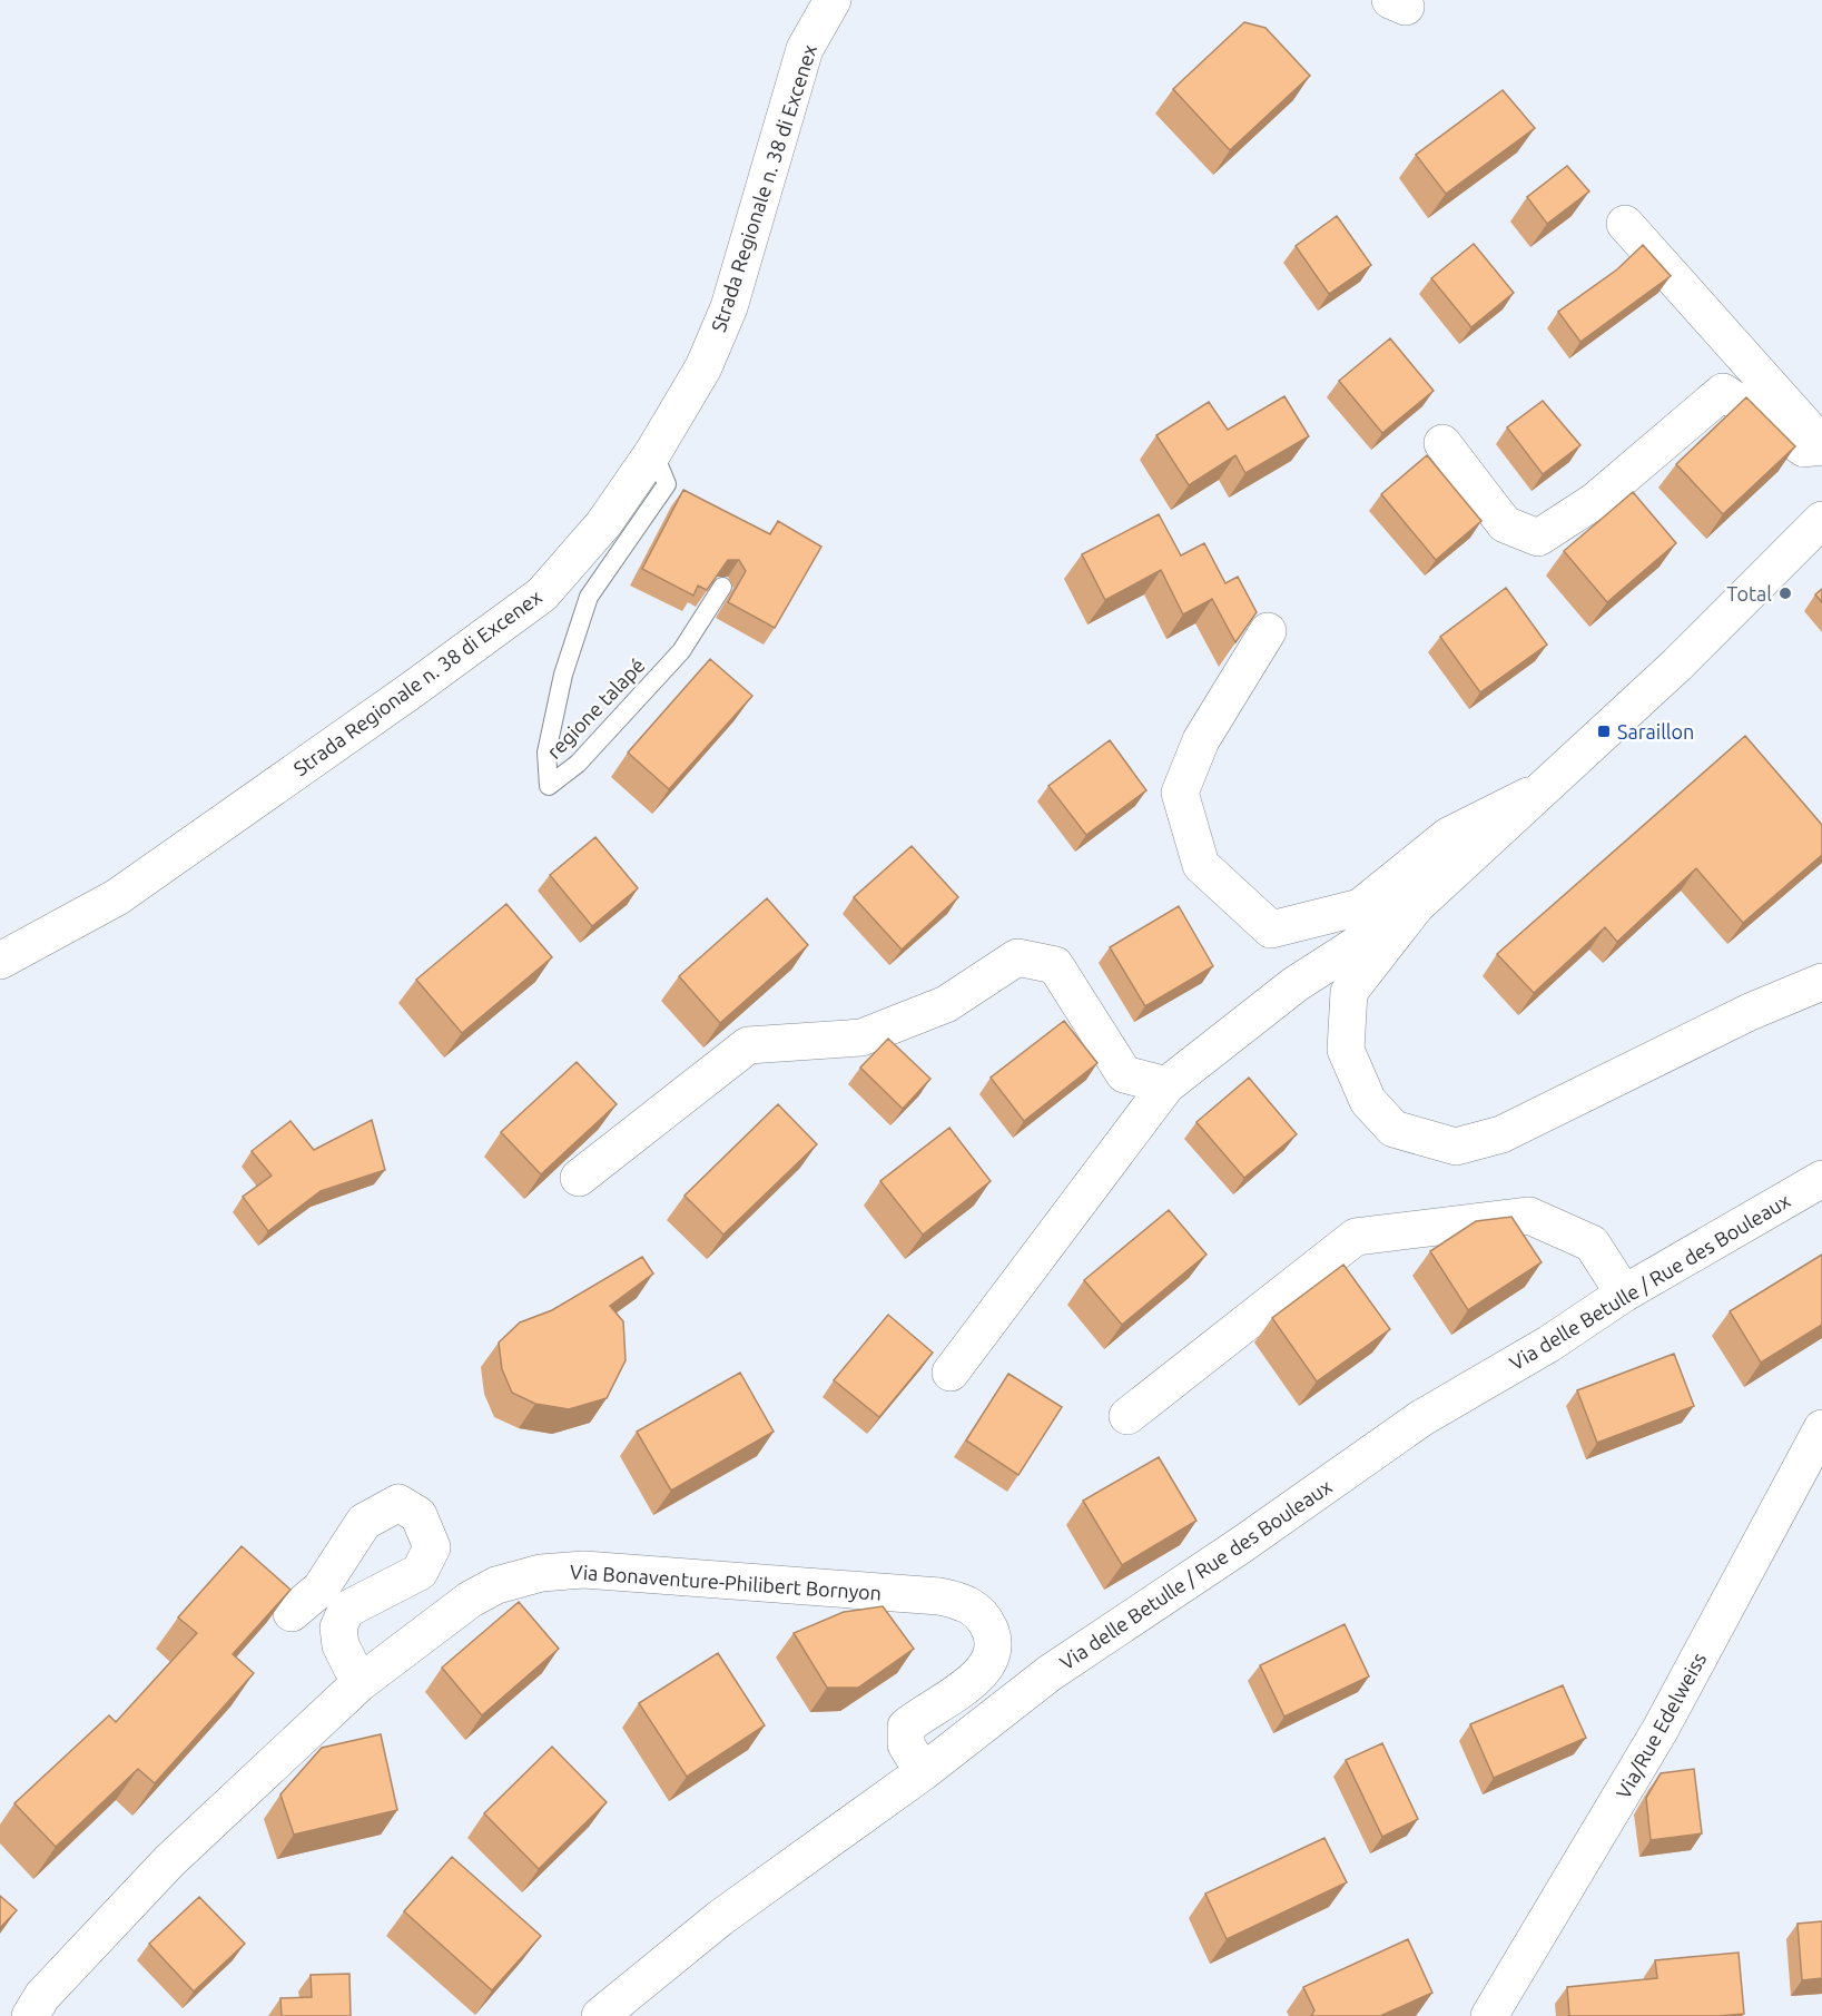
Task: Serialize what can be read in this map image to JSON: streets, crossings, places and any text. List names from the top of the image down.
{
  "streets": {
    "street": [
      "Strada Regionale n. 38 di Excenex",
      "Via delle Betulle / Rue des Bouleaux",
      "Via Bonaventure-Philibert Bornyon",
      "Via/Rue Edelweiss"
    ],
    "lane": ["regione talapé"]
  },
  "crossings": [
    ["Strada Regionale n. 38 di Excenex", "regione talapé"],
    ["Via delle Betulle / Rue des Bouleaux", "Via Bonaventure-Philibert Bornyon"]
  ],
  "places": {
    "other": ["Total"],
    "transit": ["Saraillon"]
  }
}
